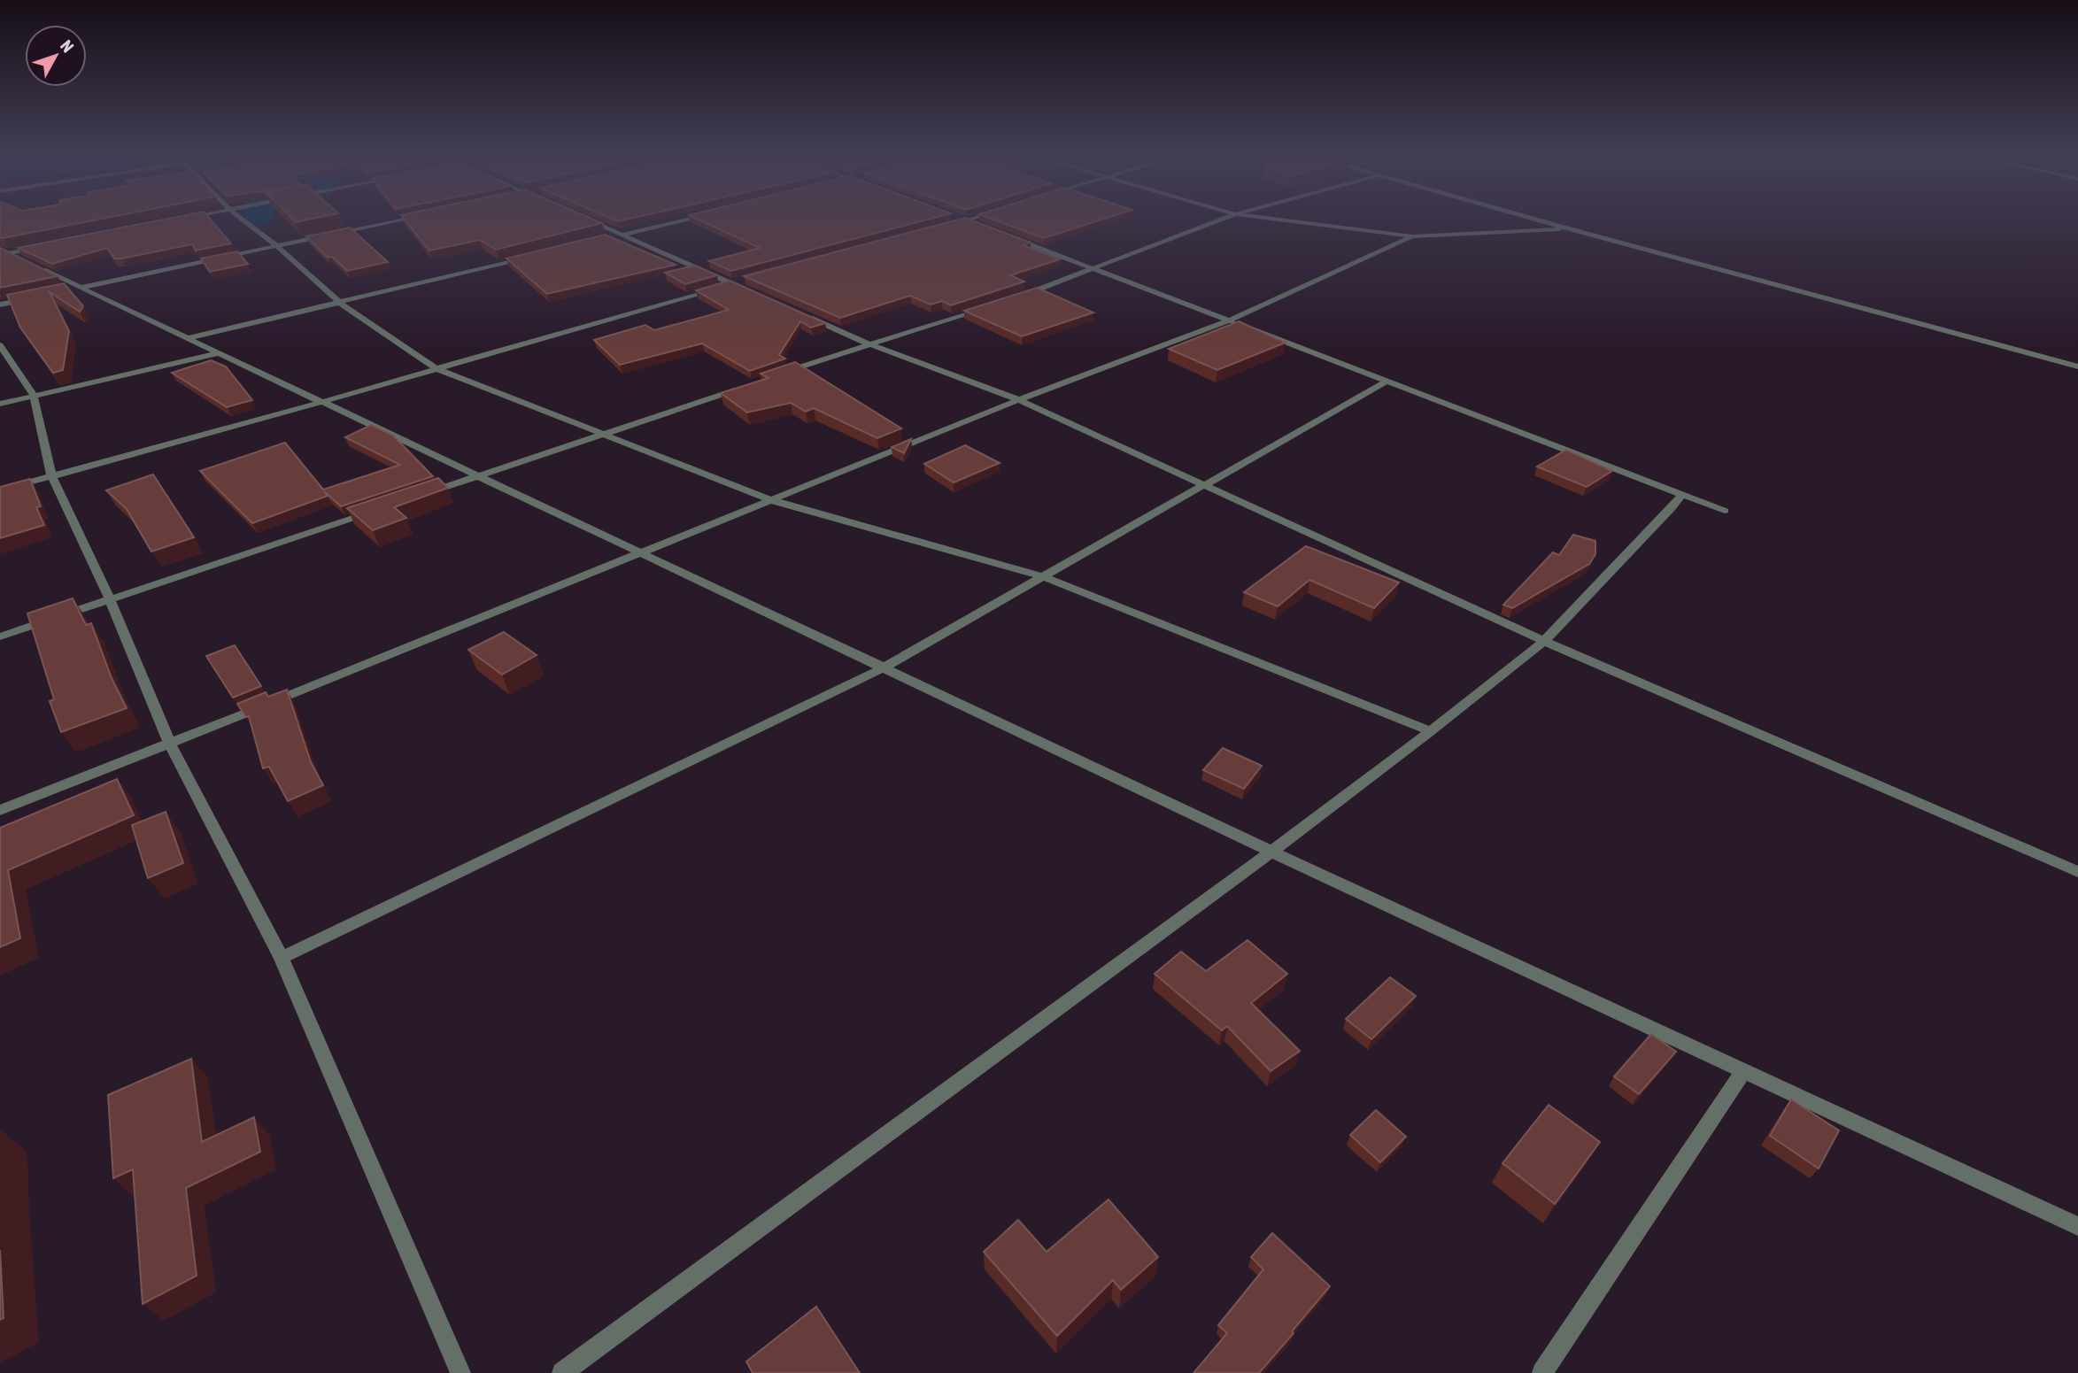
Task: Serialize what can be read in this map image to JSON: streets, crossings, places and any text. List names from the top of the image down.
{
  "north": "top right"
}
